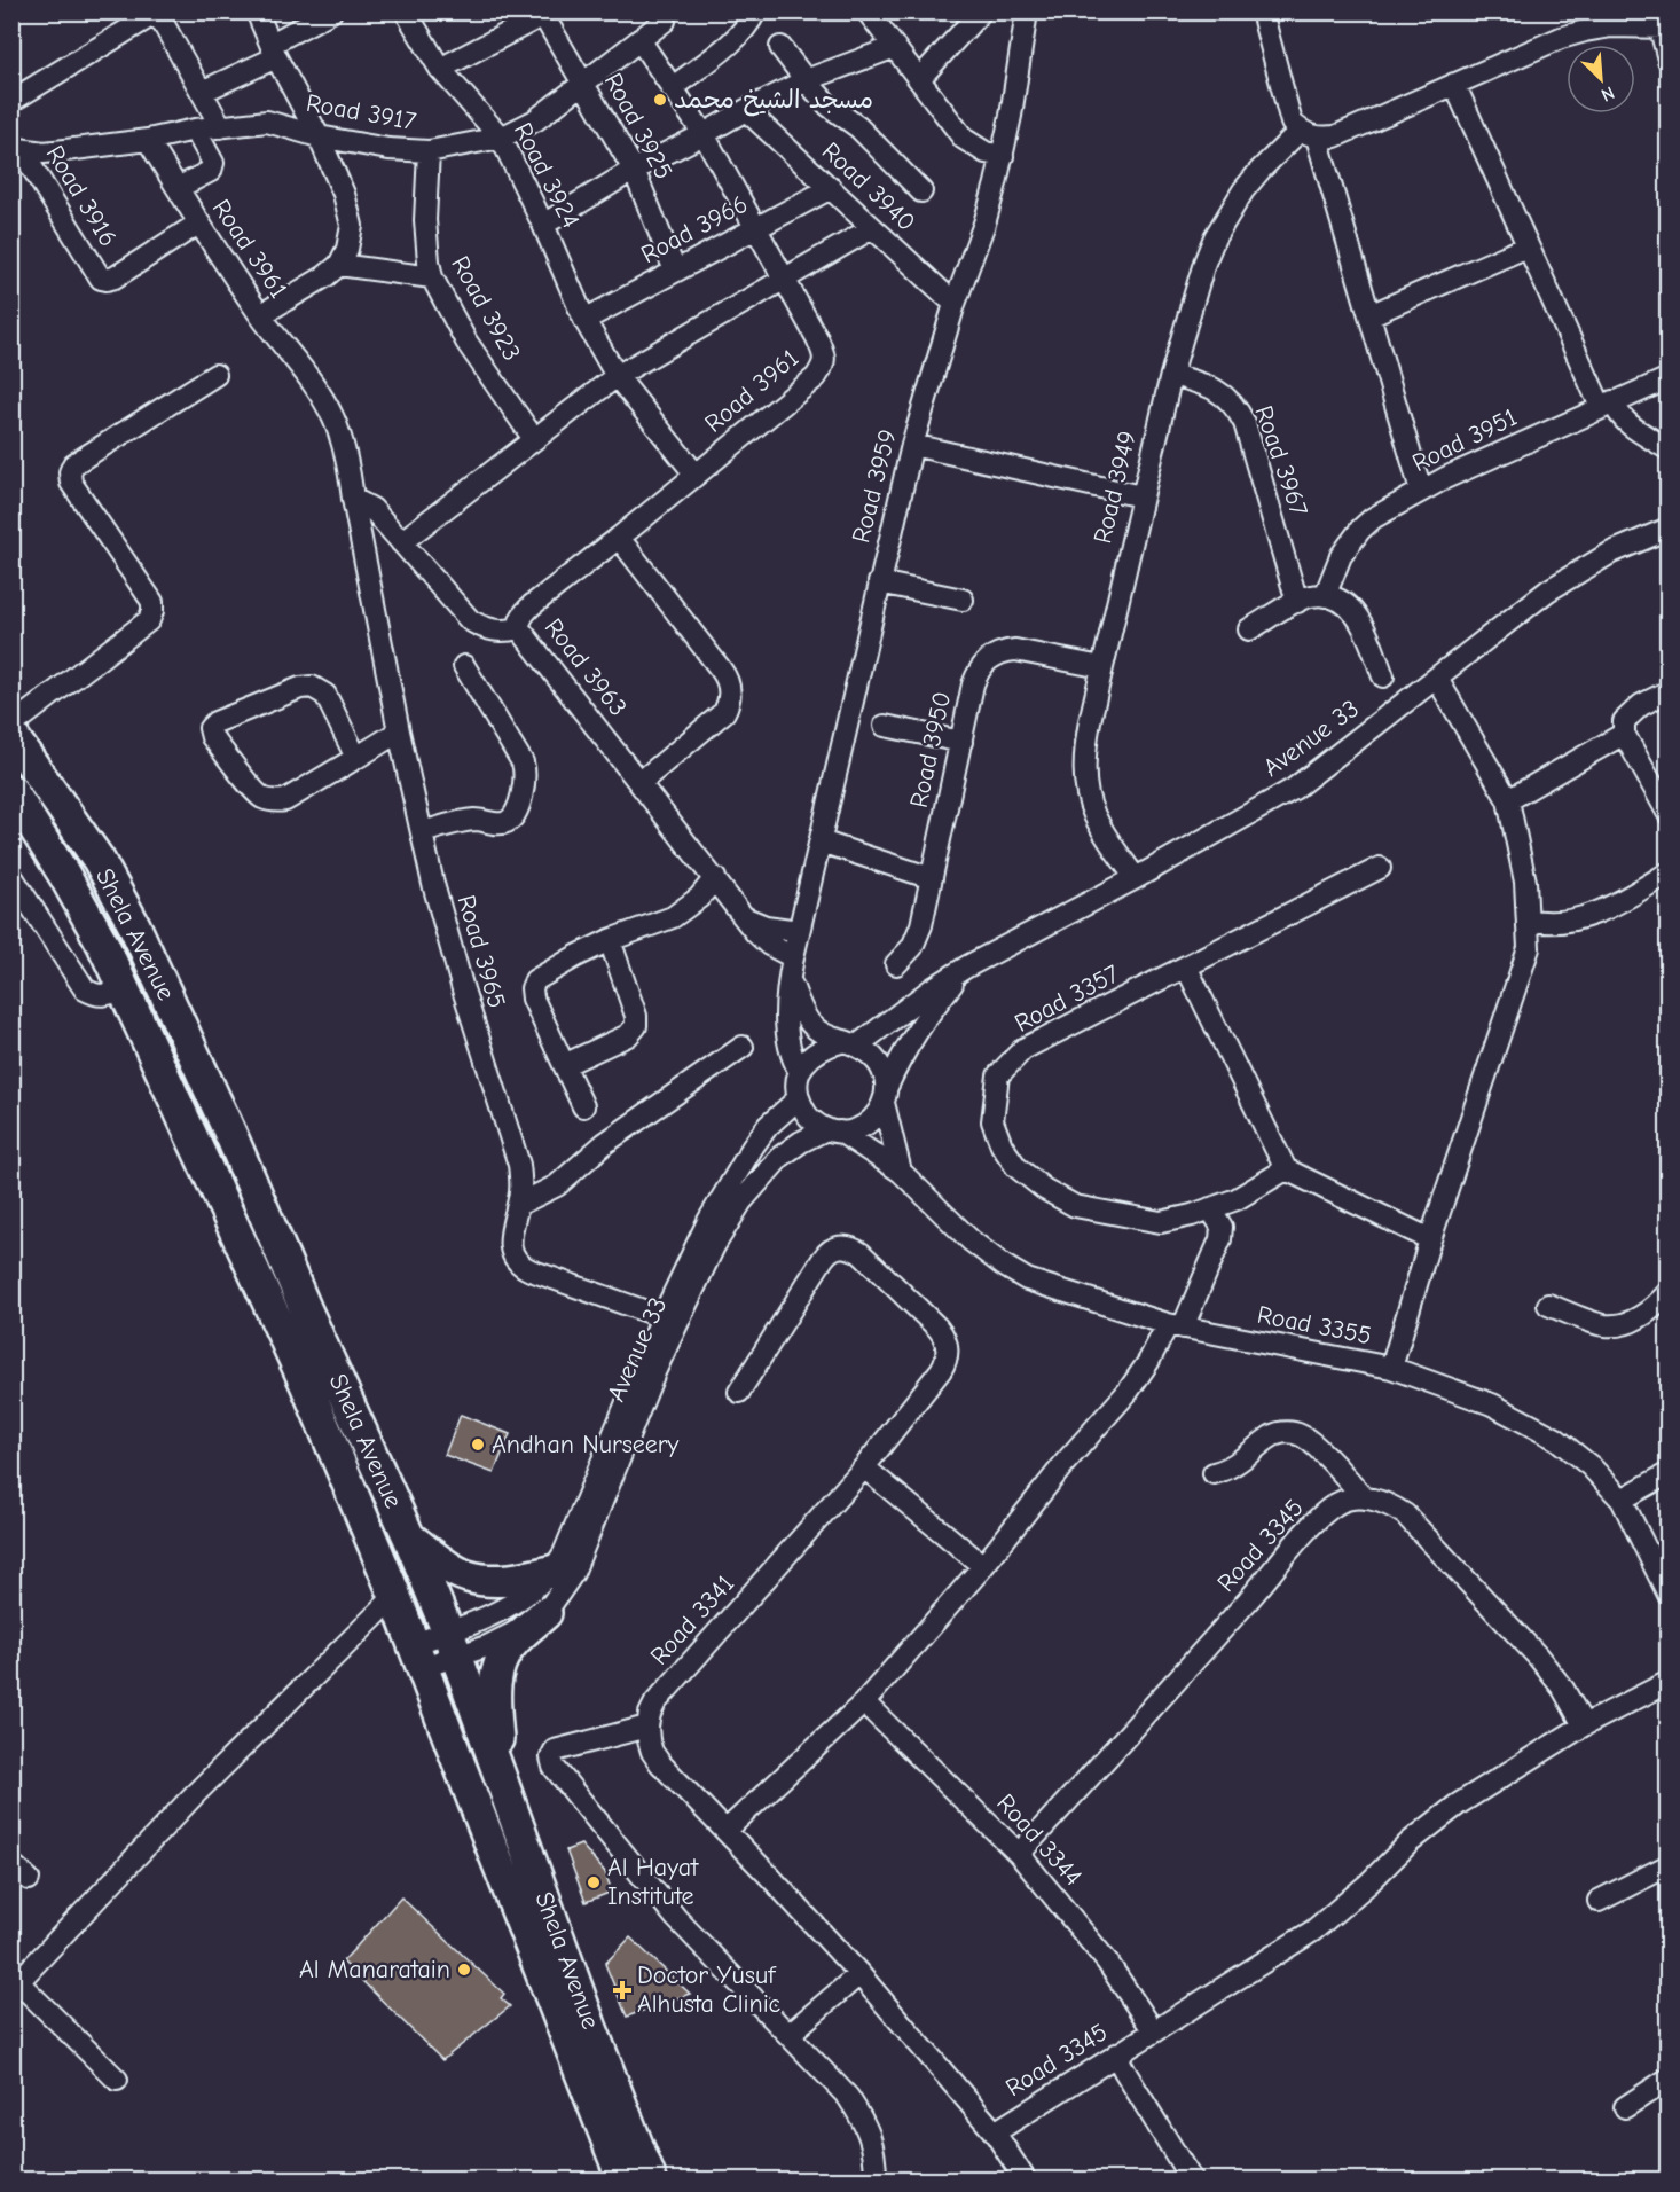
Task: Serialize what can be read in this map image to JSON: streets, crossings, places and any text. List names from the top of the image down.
{
  "streets": {
    "main road": ["Shela Avenue"],
    "street": [
      "Road 3917",
      "Road 3925",
      "Road 3924",
      "Road 3940",
      "Road 3916",
      "Road 3966",
      "Road 3961",
      "Road 3923",
      "Road 3951",
      "Road 3967",
      "Road 3959",
      "Road 3949",
      "Road 3963",
      "Avenue 33",
      "Road 3950",
      "Road 3965",
      "Road 3357",
      "Road 3355",
      "Road 3345",
      "Road 3341",
      "Road 3344"
    ]
  },
  "crossings": [
    ["Road 3917", "Road 3925"],
    ["Road 3917", "Road 3924"],
    ["Road 3917", "Road 3916"],
    ["Road 3917", "Road 3961"],
    ["Road 3917", "Road 3923"],
    ["Road 3925", "Road 3966"],
    ["Road 3924", "Road 3966"],
    ["Road 3924", "Road 3961"],
    ["Road 3940", "Road 3966"],
    ["Road 3940", "Road 3959"],
    ["Road 3916", "Road 3961"],
    ["Road 3966", "Road 3961"],
    ["Road 3961", "Road 3963"],
    ["Road 3961", "Road 3965"],
    ["Road 3967", "Road 3949"],
    ["Road 3959", "Road 3963"],
    ["Road 3959", "Avenue 33"],
    ["Road 3959", "Road 3355"],
    ["Road 3949", "Avenue 33"],
    ["Road 3949", "Road 3950"],
    ["Road 3963", "Road 3965"],
    ["Avenue 33", "Shela Avenue"],
    ["Avenue 33", "Road 3965"],
    ["Avenue 33", "Road 3355"],
    ["Road 3345", "Road 3344"]
  ],
  "places": {
    "other": [
      "مسجد الشيخ محمد",
      "Andhan Nurseery",
      "Al Hayat Institute",
      "Al Manaratain"
    ],
    "health": ["Doctor Yusuf Alhusta Clinic"]
  },
  "north": "bottom right"
}
